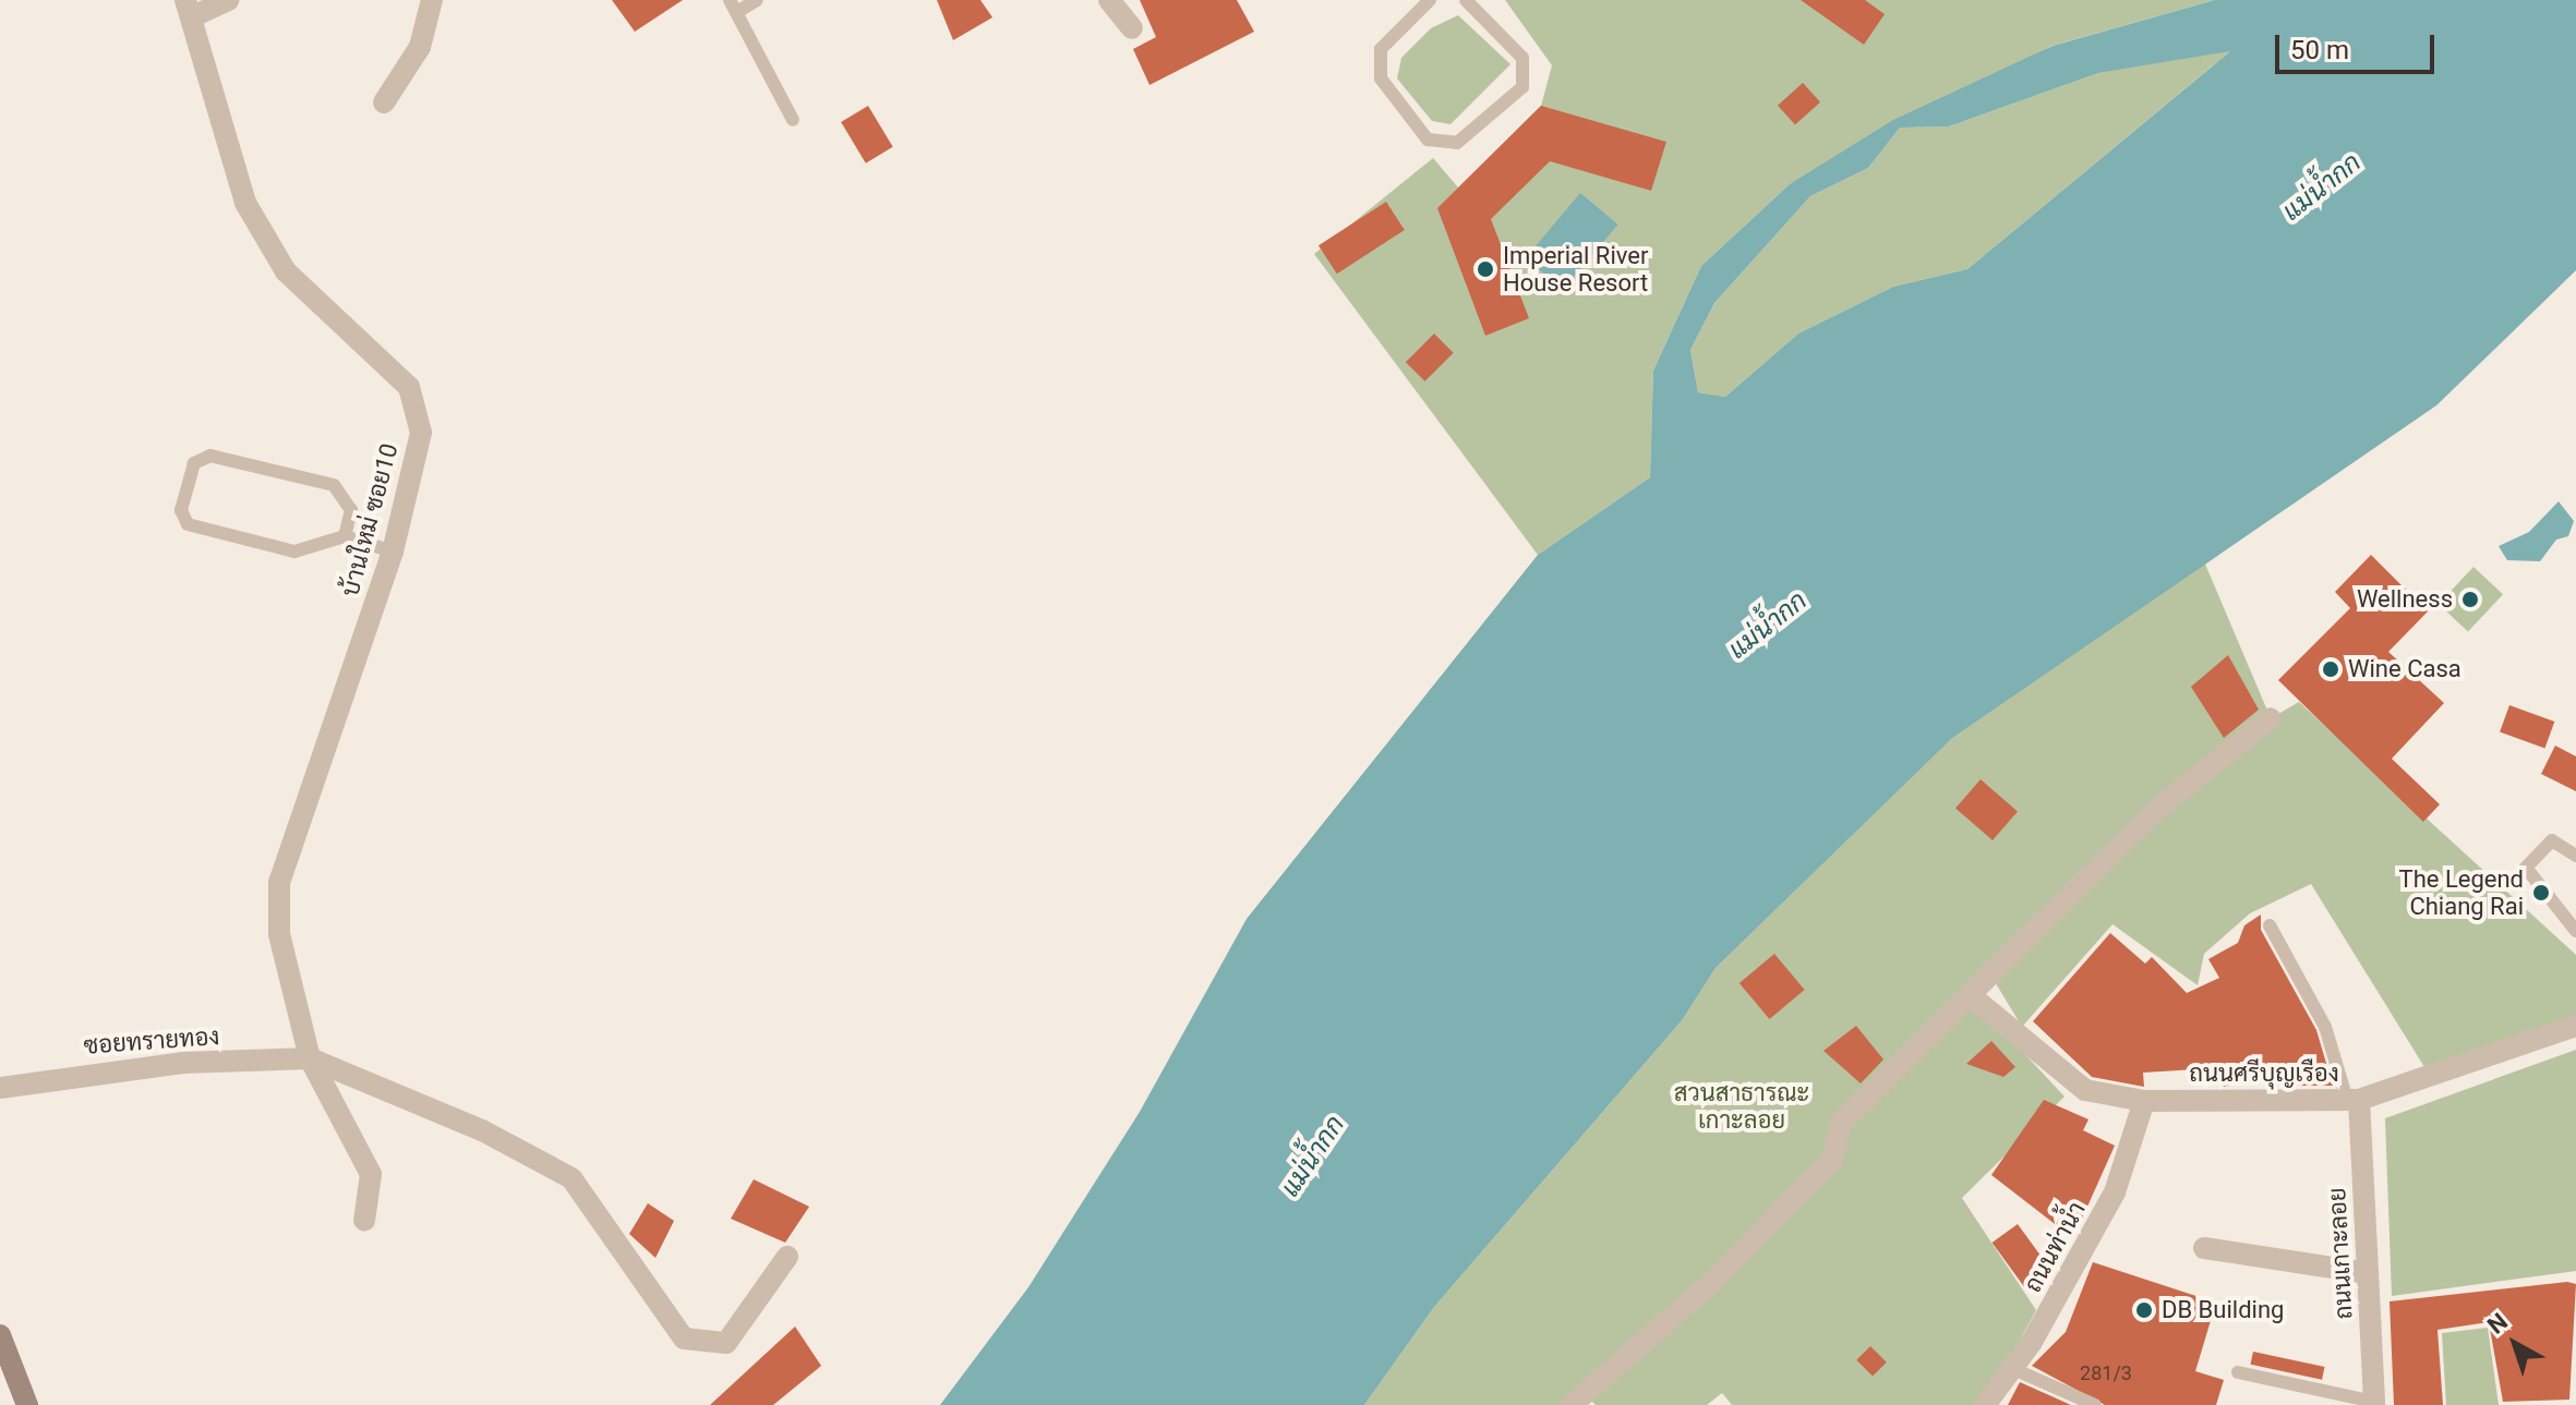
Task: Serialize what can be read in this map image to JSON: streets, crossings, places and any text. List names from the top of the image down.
{
  "streets": {
    "street": [
      "บ้านใหม่ ซอย10",
      "ซอยทรายทอง",
      "ถนนศรีบุญเรือง",
      "ถนนท่าน้ำ",
      "ถนนเกาะลอย"
    ]
  },
  "crossings": [
    ["บ้านใหม่ ซอย10", "ซอยทรายทอง"],
    ["ถนนศรีบุญเรือง", "ถนนท่าน้ำ"],
    ["ถนนศรีบุญเรือง", "ถนนเกาะลอย"]
  ],
  "water": ["แม่น้ำกก"],
  "parks": ["สวนสาธารณะ เกาะลอย"],
  "places": [
    "Imperial River House Resort",
    "Wellness",
    "Wine Casa",
    "The Legend Chiang Rai",
    "DB Building"
  ],
  "house_numbers": ["281/3"],
  "scale_bar": "50 m",
  "north": "top left"
}
